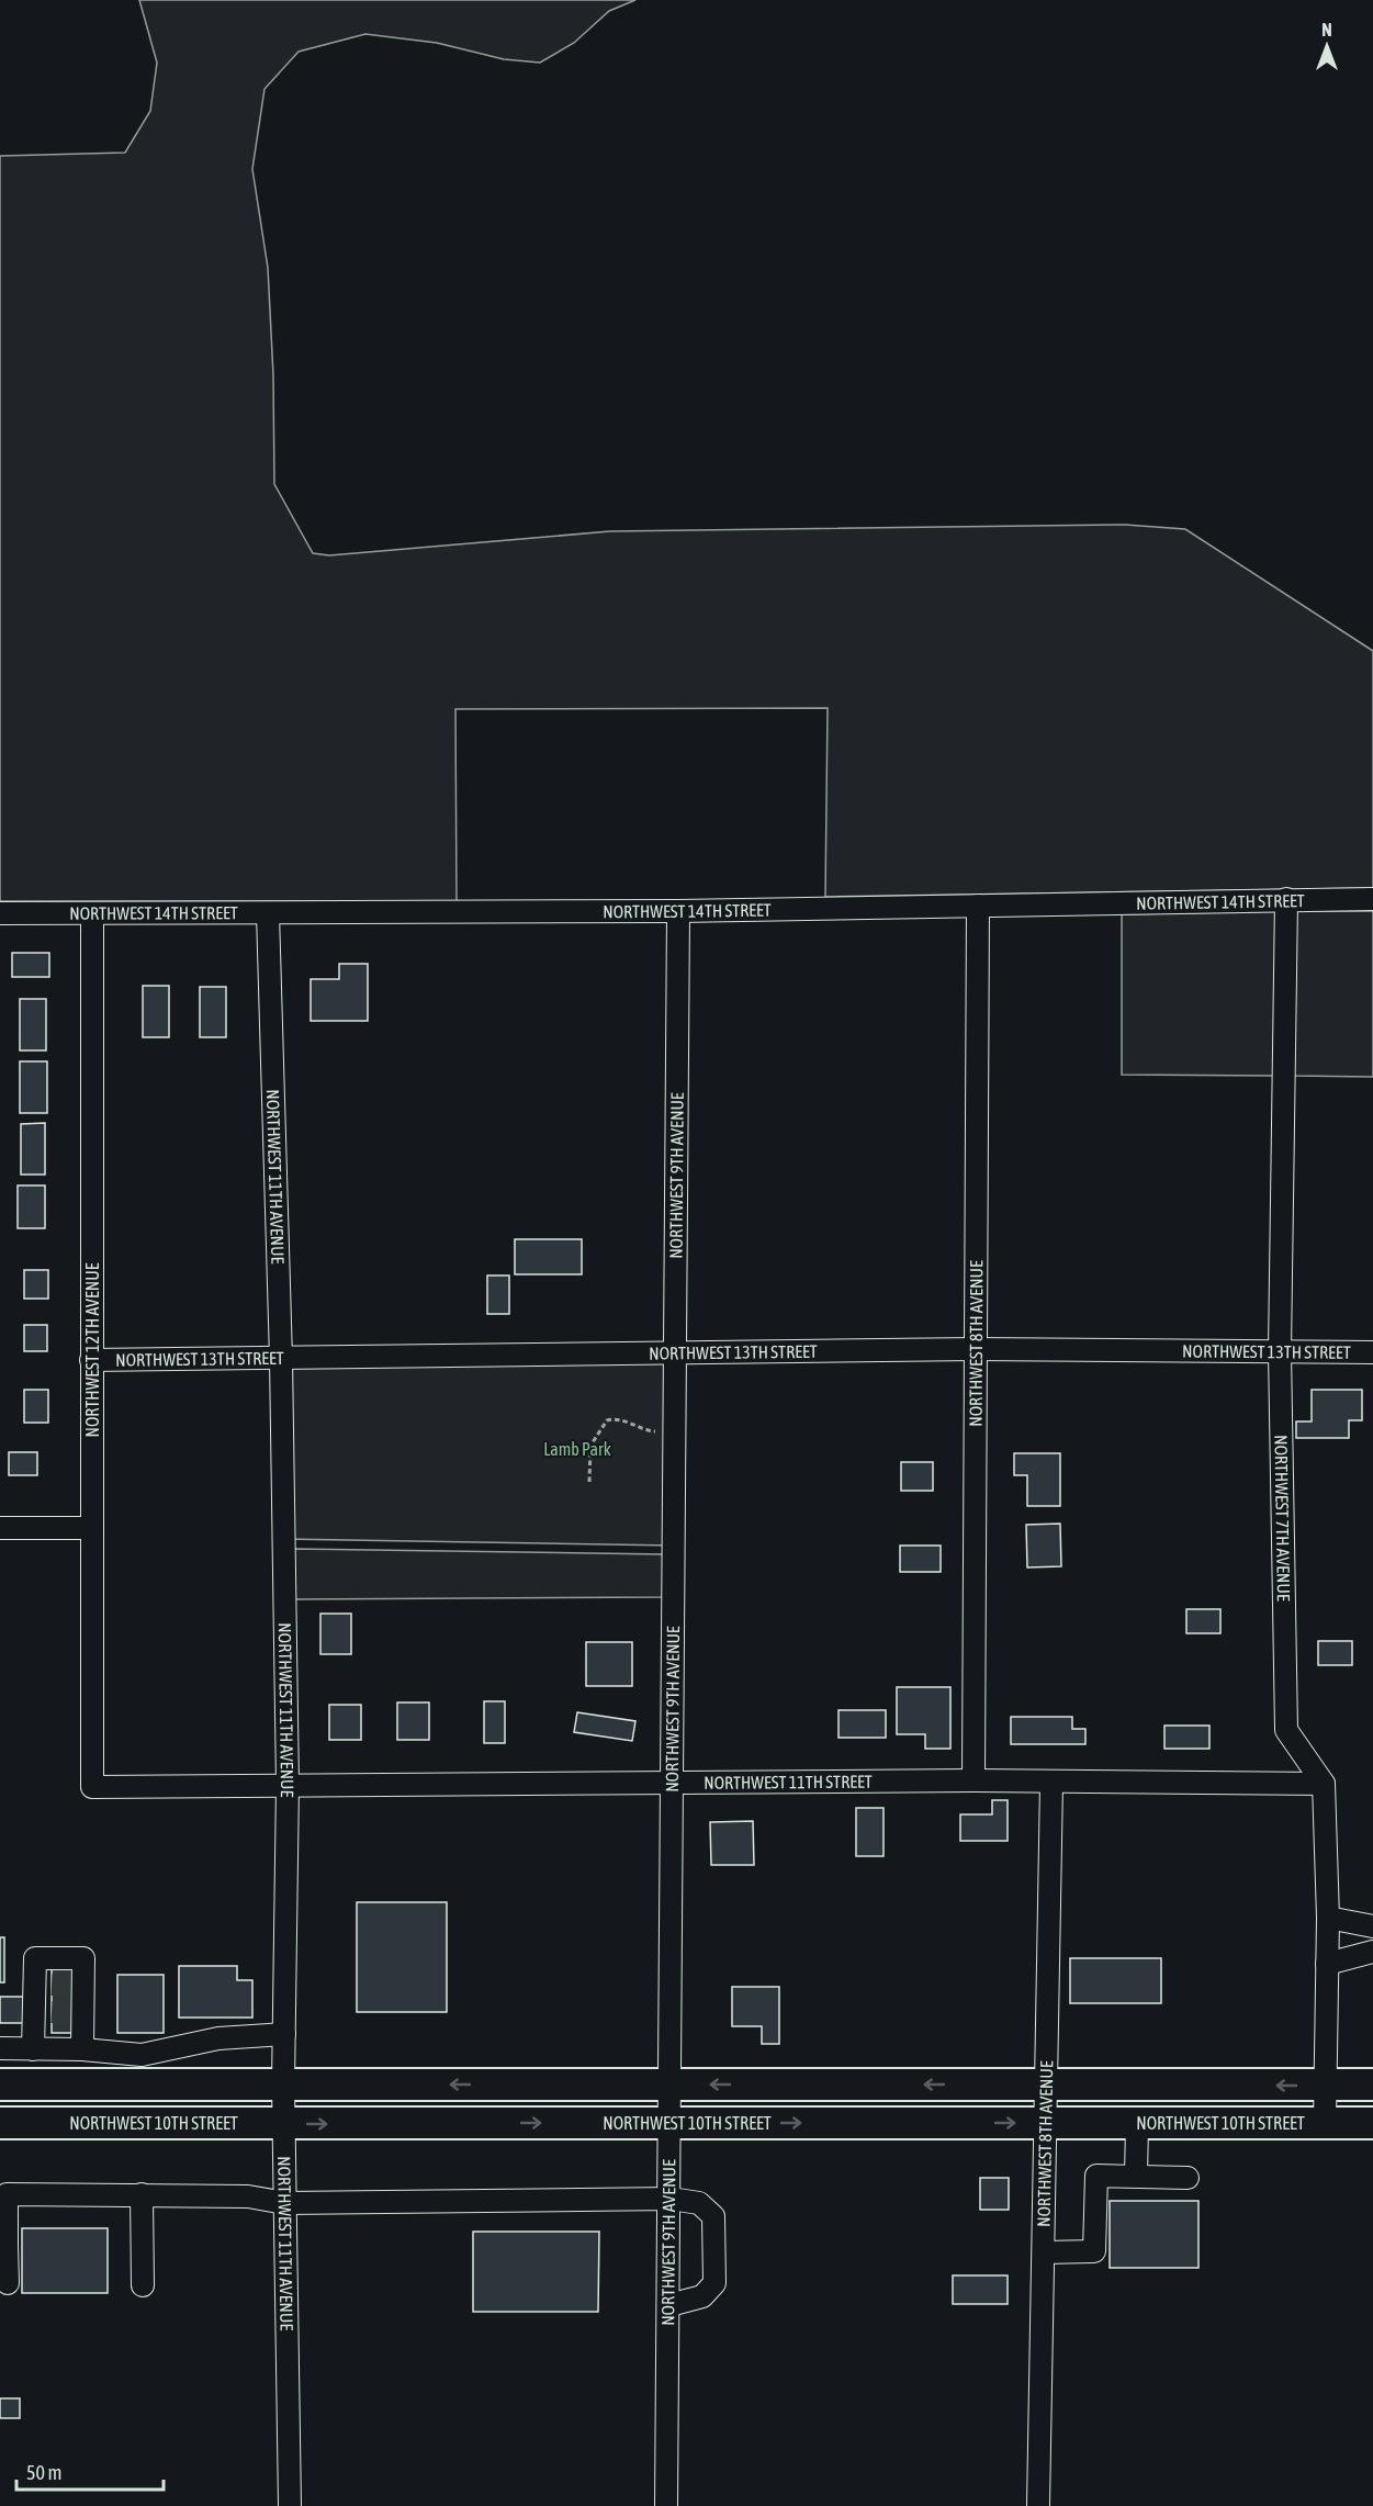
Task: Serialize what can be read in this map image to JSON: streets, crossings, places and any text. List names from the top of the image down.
{
  "streets": {
    "highway": ["NORTHWEST 10TH STREET"],
    "street": [
      "NORTHWEST 14TH STREET",
      "NORTHWEST 9TH AVENUE",
      "NORTHWEST 11TH AVENUE",
      "NORTHWEST 8TH AVENUE",
      "NORTHWEST 12TH AVENUE",
      "NORTHWEST 13TH STREET",
      "NORTHWEST 7TH AVENUE",
      "NORTHWEST 11TH STREET"
    ]
  },
  "crossings": [
    ["NORTHWEST 14TH STREET", "NORTHWEST 9TH AVENUE"],
    ["NORTHWEST 14TH STREET", "NORTHWEST 11TH AVENUE"],
    ["NORTHWEST 14TH STREET", "NORTHWEST 8TH AVENUE"],
    ["NORTHWEST 14TH STREET", "NORTHWEST 12TH AVENUE"],
    ["NORTHWEST 14TH STREET", "NORTHWEST 7TH AVENUE"],
    ["NORTHWEST 9TH AVENUE", "NORTHWEST 13TH STREET"],
    ["NORTHWEST 9TH AVENUE", "NORTHWEST 11TH STREET"],
    ["NORTHWEST 9TH AVENUE", "NORTHWEST 10TH STREET"],
    ["NORTHWEST 11TH AVENUE", "NORTHWEST 13TH STREET"],
    ["NORTHWEST 11TH AVENUE", "NORTHWEST 11TH STREET"],
    ["NORTHWEST 11TH AVENUE", "NORTHWEST 10TH STREET"],
    ["NORTHWEST 8TH AVENUE", "NORTHWEST 13TH STREET"],
    ["NORTHWEST 8TH AVENUE", "NORTHWEST 11TH STREET"],
    ["NORTHWEST 8TH AVENUE", "NORTHWEST 10TH STREET"],
    ["NORTHWEST 12TH AVENUE", "NORTHWEST 13TH STREET"],
    ["NORTHWEST 12TH AVENUE", "NORTHWEST 11TH STREET"],
    ["NORTHWEST 13TH STREET", "NORTHWEST 7TH AVENUE"],
    ["NORTHWEST 7TH AVENUE", "NORTHWEST 11TH STREET"]
  ],
  "parks": ["Lamb Park"],
  "scale_bar": "50 m",
  "north": "top"
}
